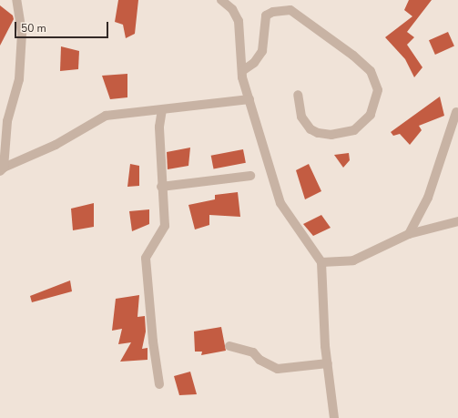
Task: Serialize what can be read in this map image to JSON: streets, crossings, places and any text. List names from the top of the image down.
{
  "scale_bar": "50 m"
}
